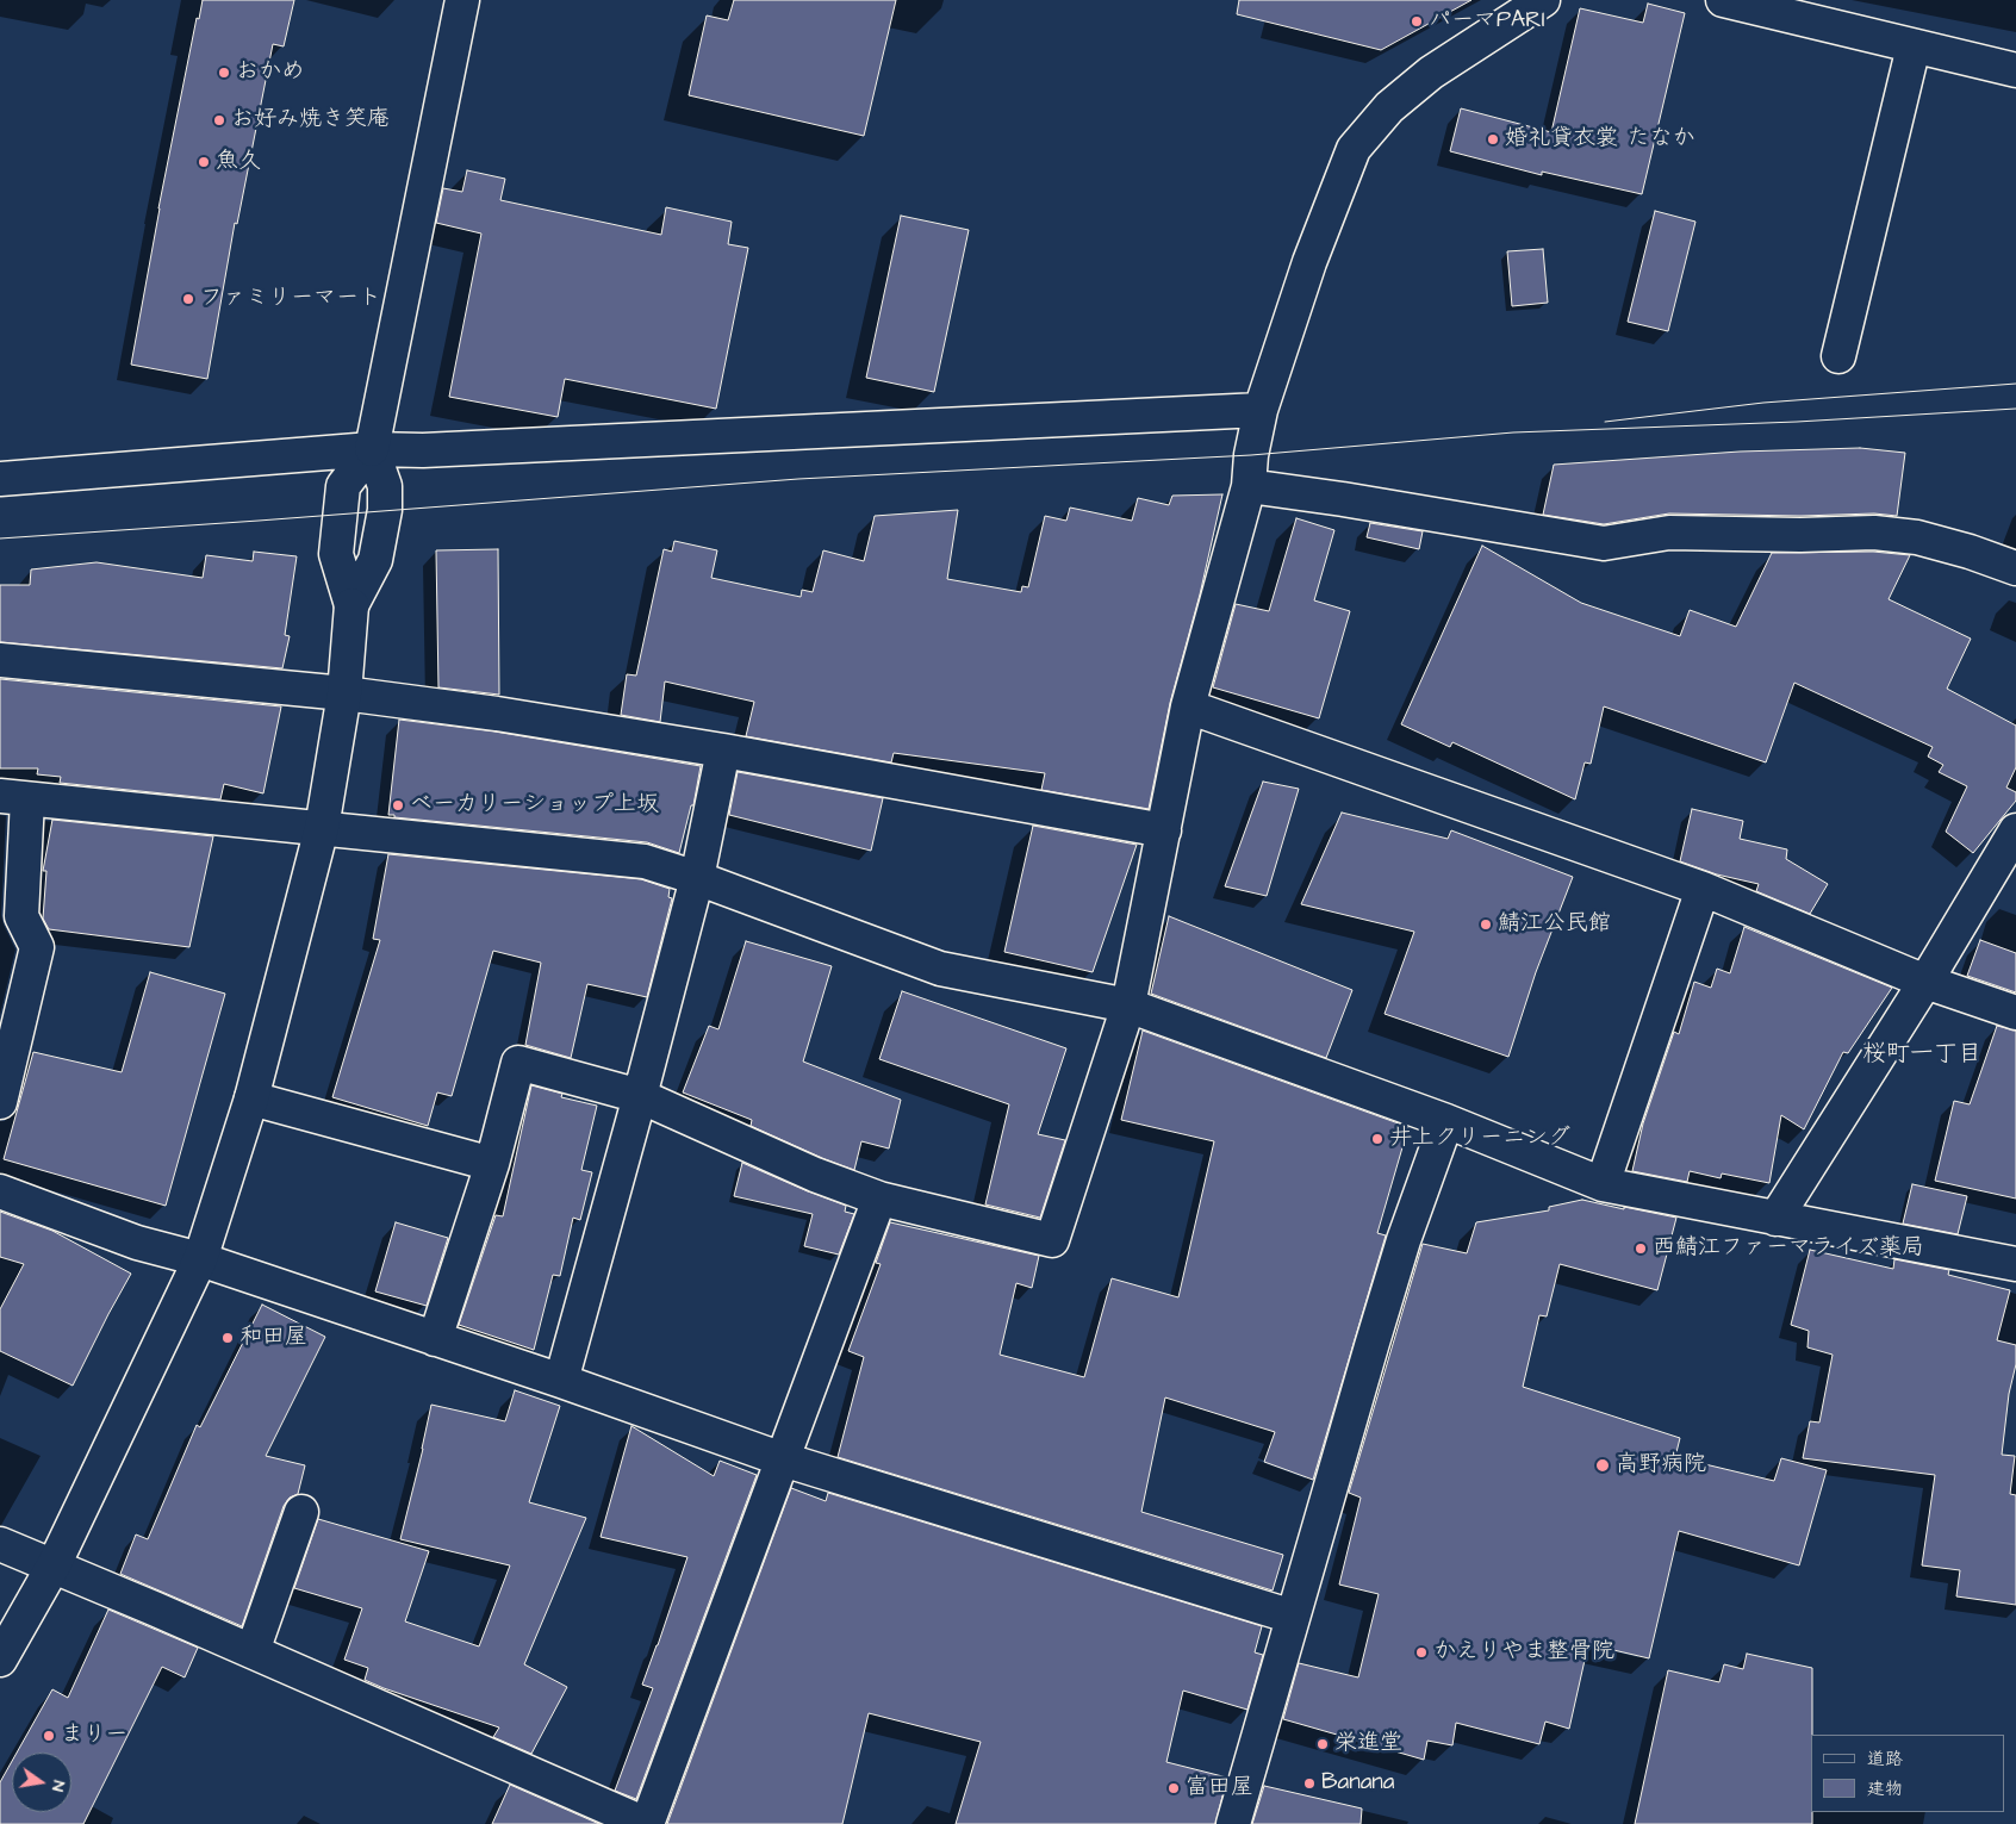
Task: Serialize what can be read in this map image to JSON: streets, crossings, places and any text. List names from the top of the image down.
{
  "districts": ["桜町一丁目"],
  "places": [
    "パーマPARI",
    "おかめ",
    "お好み焼き笑庵",
    "婚礼貸衣裳 たなか",
    "魚久",
    "ファミリーマート",
    "ベーカリーショップ上坂",
    "鯖江公民館",
    "井上クリーニング",
    "西鯖江ファーマライズ薬局",
    "和田屋",
    "高野病院",
    "かえりやま整骨院",
    "まりー",
    "栄進堂",
    "Banana",
    "富田屋"
  ],
  "legend": ["道路", "建物"],
  "north": "right"
}
